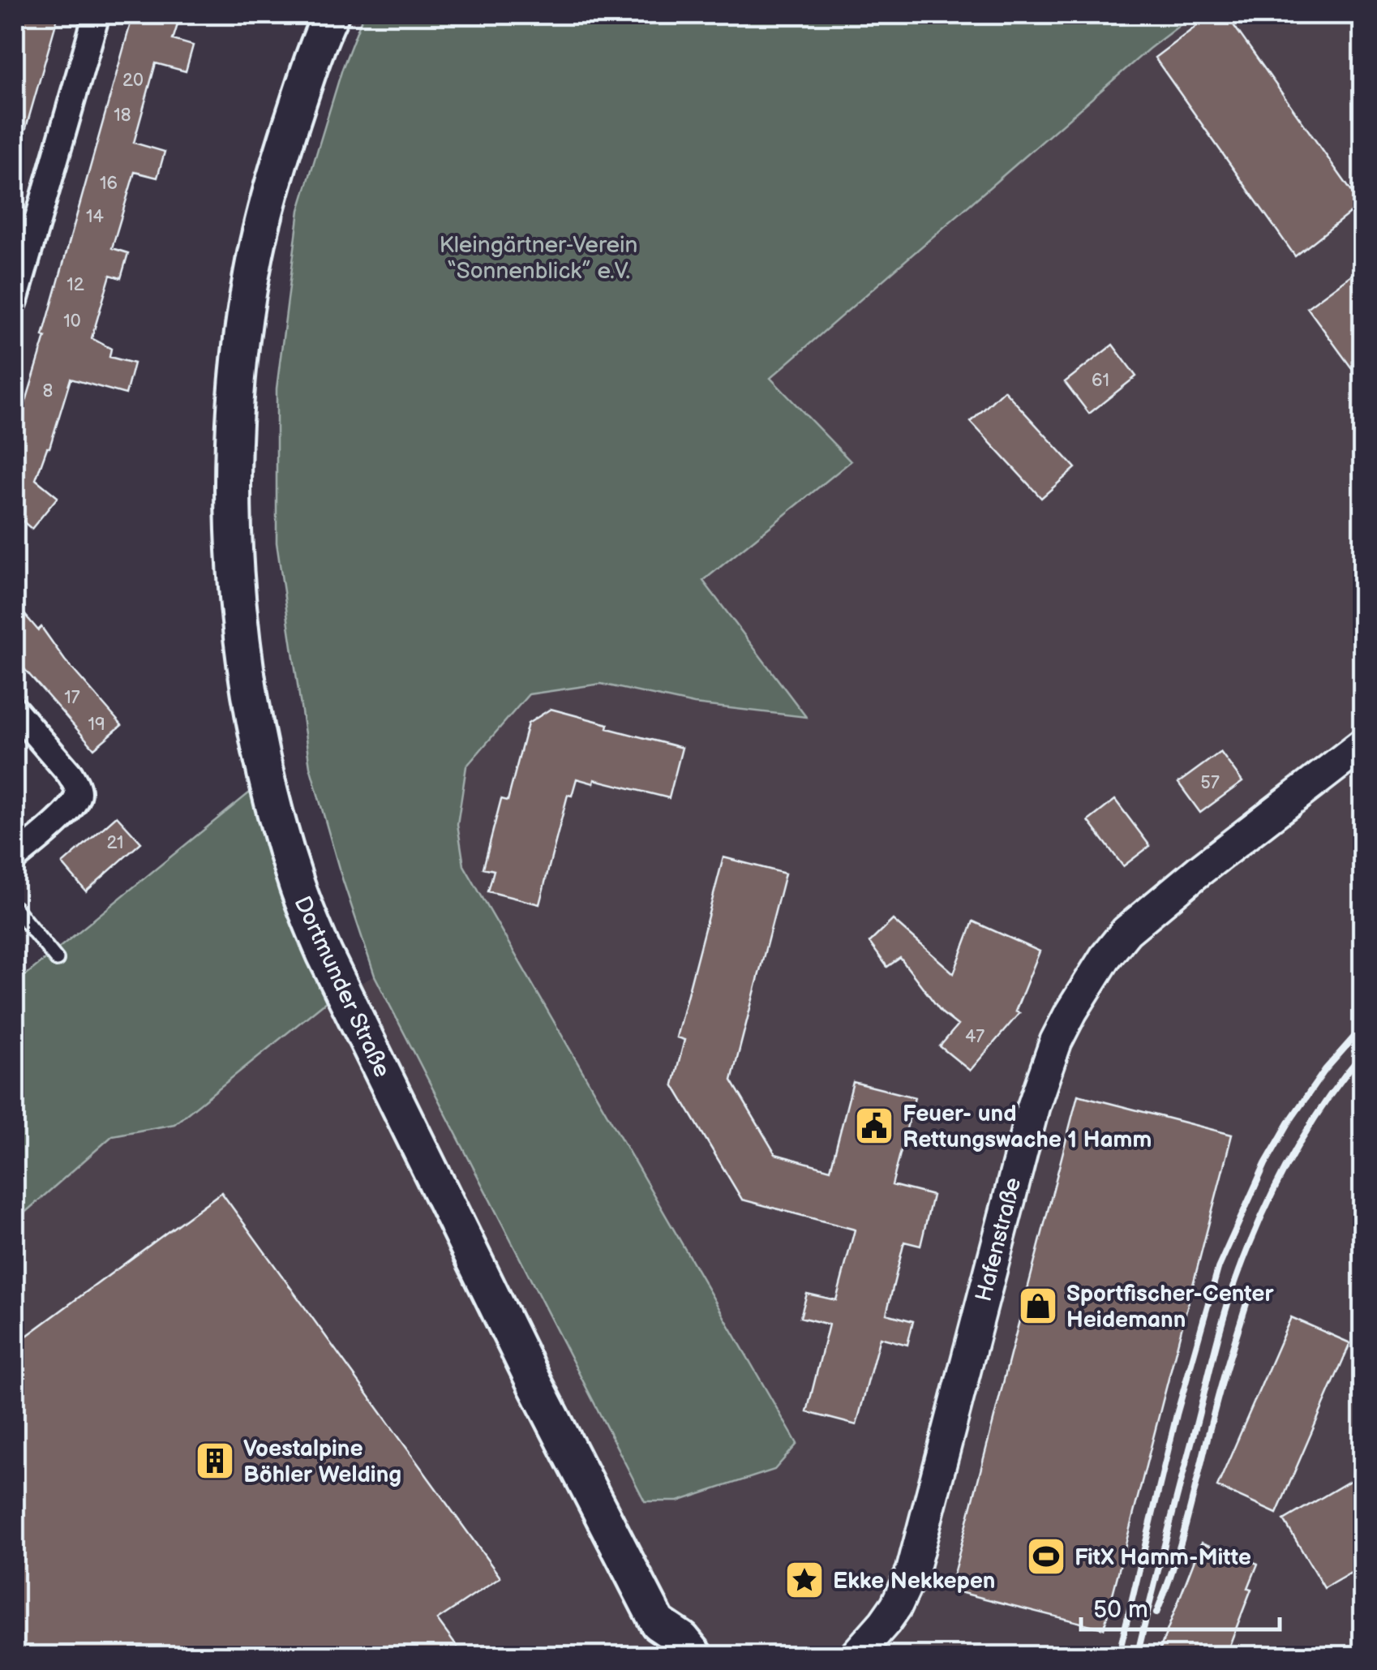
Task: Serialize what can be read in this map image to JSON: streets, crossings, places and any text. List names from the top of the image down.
{
  "streets": {
    "main road": ["Dortmunder Straße"],
    "street": ["Hafenstraße"]
  },
  "parks": ["Kleingärtner-Verein “Sonnenblick” e.V."],
  "places": {
    "public building": ["Feuer- und Rettungswache 1 Hamm"],
    "shop": ["Sportfischer-Center Heidemann"],
    "building": ["Voestalpine Böhler Welding"],
    "sports": ["FitX Hamm-Mitte"],
    "place": ["Ekke Nekkepen"]
  },
  "house_numbers": [
    "20",
    "18",
    "16",
    "14",
    "12",
    "10",
    "61",
    "8",
    "17",
    "19",
    "57",
    "21",
    "47"
  ],
  "scale_bar": "50 m"
}
